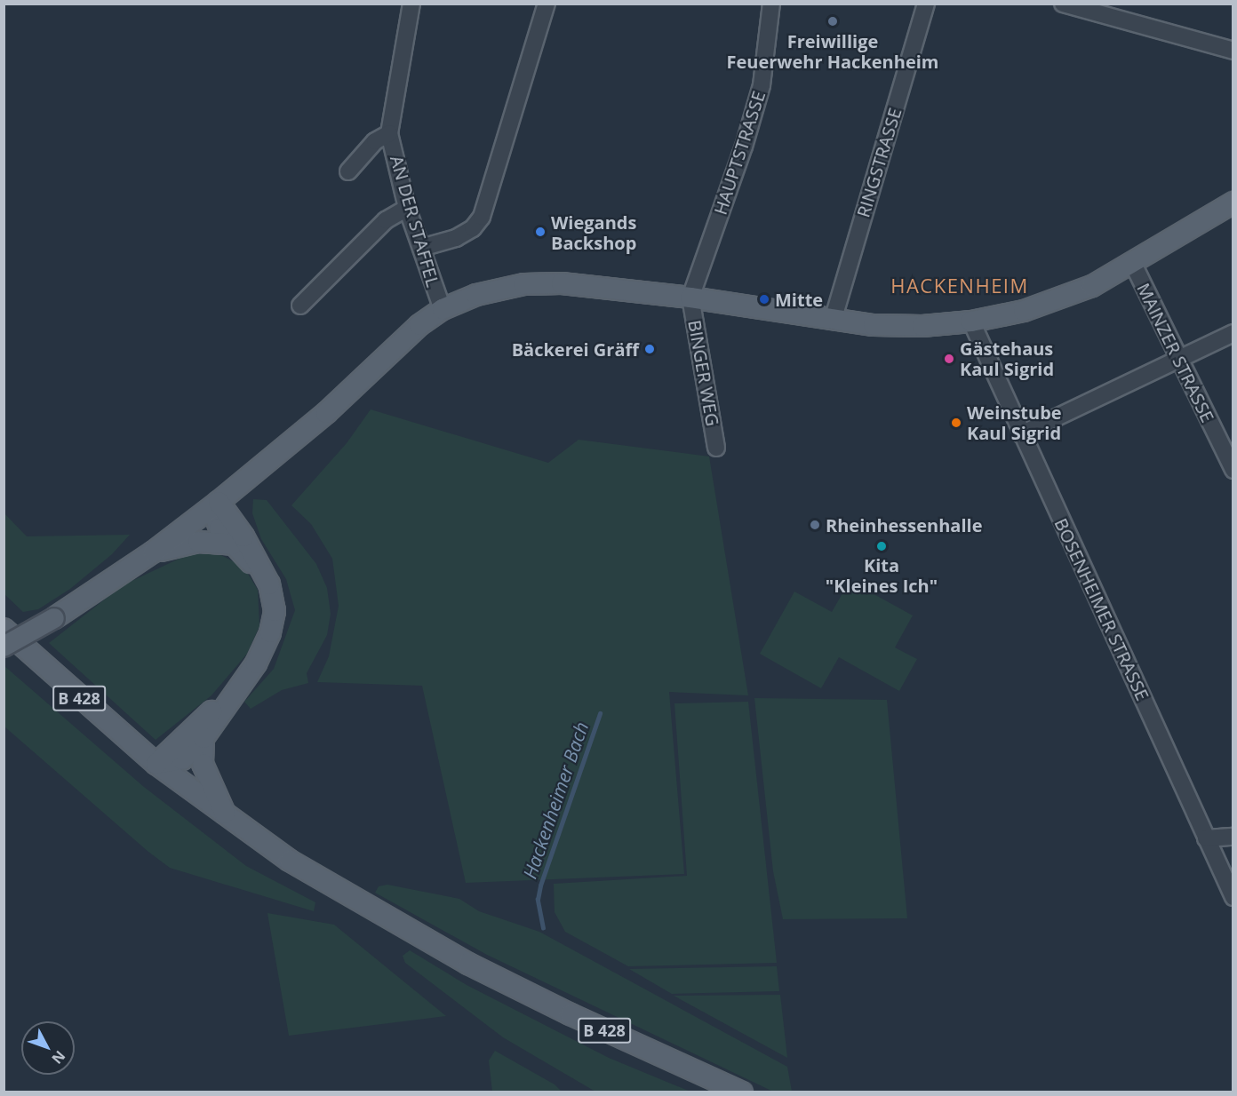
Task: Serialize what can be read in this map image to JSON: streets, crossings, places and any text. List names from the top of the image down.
{
  "streets": {
    "main road": ["B 428"],
    "street": [
      "HAUPTSTRASSE",
      "RINGSTRASSE",
      "AN DER STAFFEL",
      "MAINZER STRASSE",
      "BINGER WEG",
      "BOSENHEIMER STRASSE"
    ]
  },
  "crossings": [
    ["HAUPTSTRASSE", "BINGER WEG"]
  ],
  "districts": ["HACKENHEIM"],
  "water": ["Hackenheimer Bach"],
  "places": [
    "Freiwillige Feuerwehr Hackenheim",
    "Wiegands Backshop",
    "Mitte",
    "Bäckerei Gräff",
    "Gästehaus Kaul Sigrid",
    "Weinstube Kaul Sigrid",
    "Rheinhessenhalle",
    "Kita \"Kleines Ich\""
  ],
  "north": "bottom right"
}
